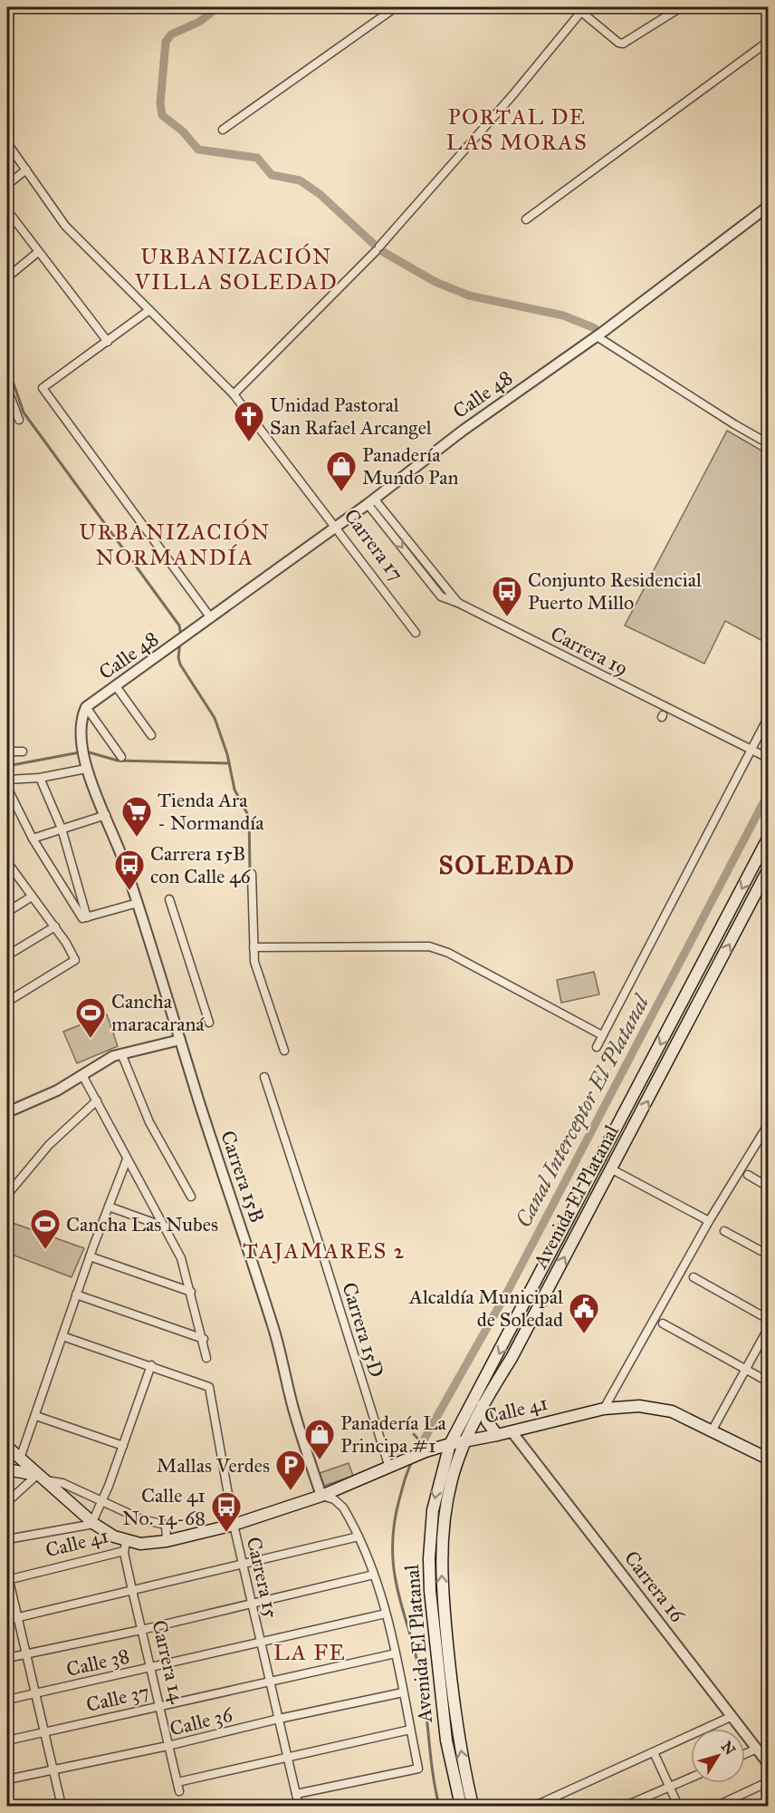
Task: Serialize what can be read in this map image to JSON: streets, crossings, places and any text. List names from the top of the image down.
{
  "streets": {
    "main road": ["Avenida El Platanal", "Calle 41"],
    "street": [
      "Calle 48",
      "Carrera 17",
      "Carrera 19",
      "Carrera 15B",
      "Carrera 15D",
      "Carrera 15",
      "Carrera 16",
      "Carrera 14",
      "Calle 38",
      "Calle 37",
      "Calle 36"
    ]
  },
  "crossings": [
    ["Calle 48", "Carrera 17"],
    ["Calle 48", "Carrera 19"],
    ["Calle 48", "Carrera 15B"],
    ["Carrera 15B", "Calle 41"],
    ["Avenida El Platanal", "Calle 41"],
    ["Carrera 15D", "Calle 41"],
    ["Calle 41", "Carrera 15"],
    ["Calle 41", "Carrera 16"],
    ["Calle 41", "Carrera 14"],
    ["Carrera 15", "Carrera 14"],
    ["Carrera 15", "Calle 38"],
    ["Carrera 15", "Calle 37"],
    ["Carrera 15", "Calle 36"],
    ["Carrera 14", "Calle 38"],
    ["Carrera 14", "Calle 37"],
    ["Carrera 14", "Calle 36"]
  ],
  "districts": [
    "PORTAL DE LAS MORAS",
    "URBANIZACIÓN VILLA SOLEDAD",
    "URBANIZACIÓN NORMANDÍA",
    "SOLEDAD",
    "TAJAMARES 2",
    "LA FE"
  ],
  "water": ["Canal Interceptor El Platanal"],
  "places": {
    "church": ["Unidad Pastoral San Rafael Arcangel"],
    "shop": ["Panadería Mundo Pan", "Panadería La Principa #1"],
    "bus stop": ["Conjunto Residencial Puerto Millo", "Carrera 15B con Calle 46", "Calle 41 No. 14-68"],
    "supermarket": ["Tienda Ara - Normandía"],
    "sports": ["Cancha maracaraná", "Cancha Las Nubes"],
    "public building": ["Alcaldía Municipal de Soledad"],
    "parking": ["Mallas Verdes"]
  },
  "north": "top right"
}
